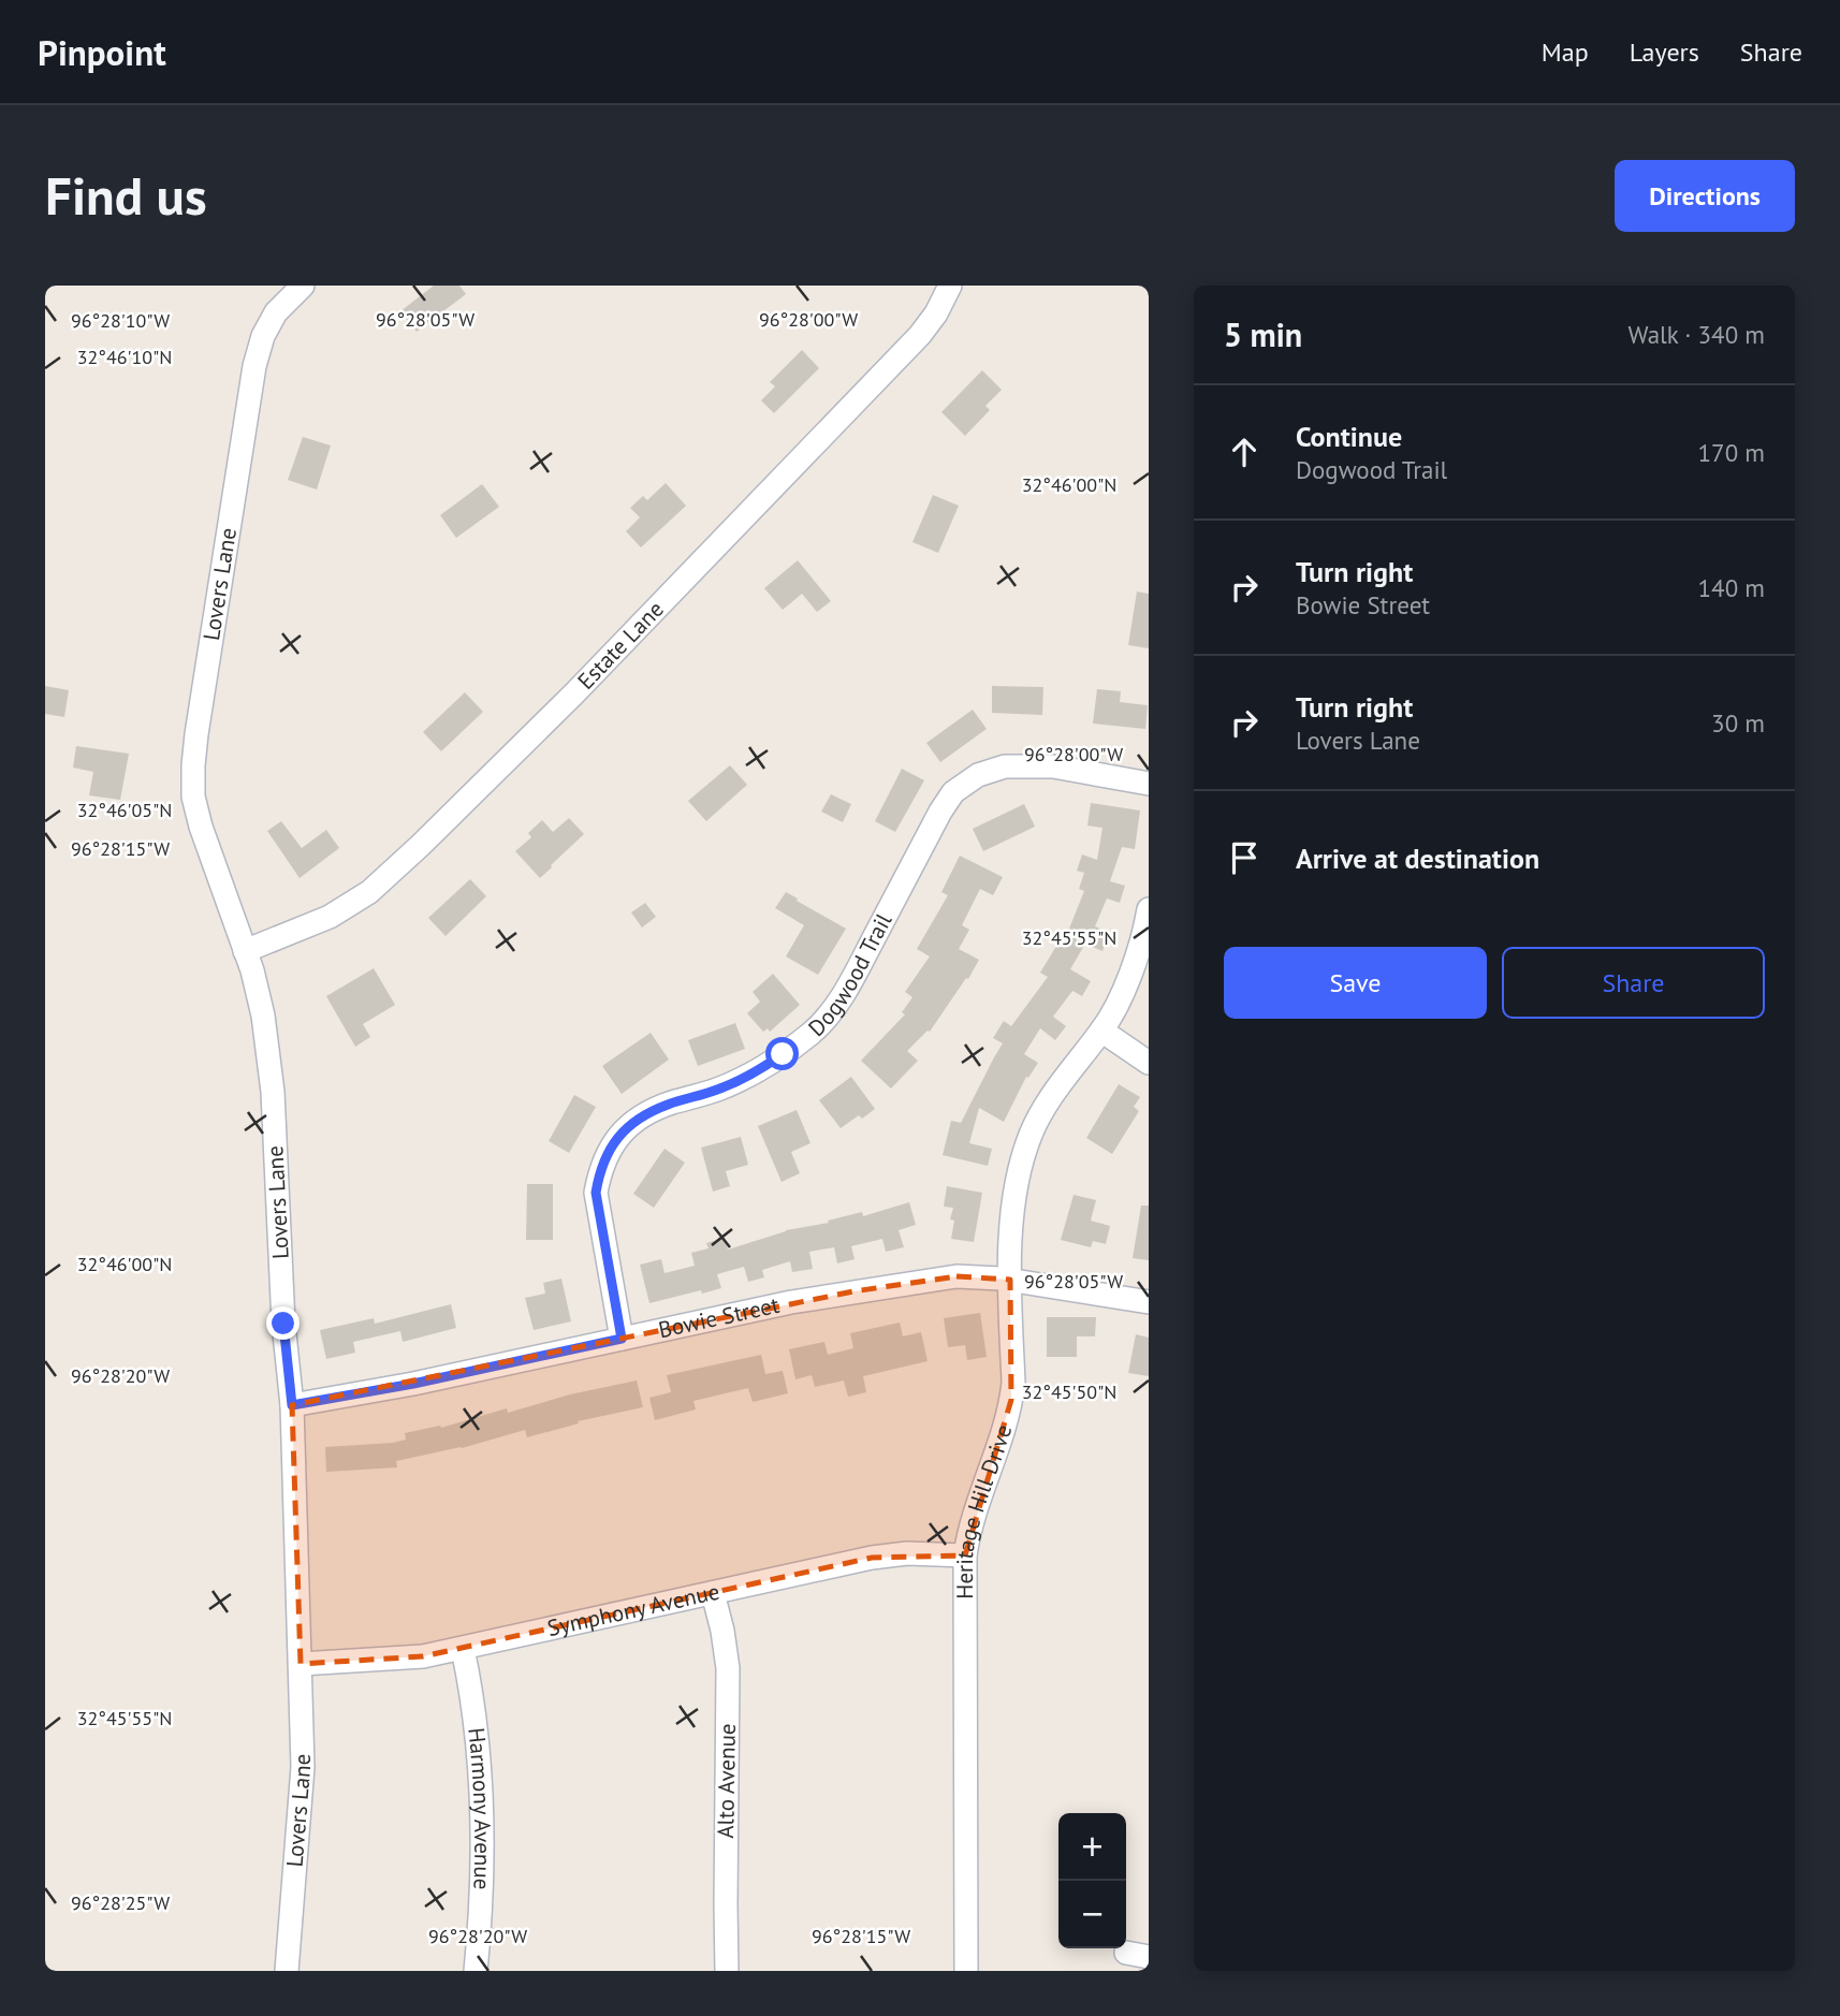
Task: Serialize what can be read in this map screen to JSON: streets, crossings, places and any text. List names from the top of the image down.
{
  "streets": {
    "street": [
      "Lovers Lane",
      "Estate Lane",
      "Dogwood Trail",
      "Bowie Street",
      "Heritage Hill Drive",
      "Symphony Avenue",
      "Alto Avenue",
      "Harmony Avenue"
    ]
  },
  "crossings": [
    ["Lovers Lane", "Estate Lane"],
    ["Lovers Lane", "Bowie Street"],
    ["Lovers Lane", "Symphony Avenue"],
    ["Dogwood Trail", "Bowie Street"],
    ["Bowie Street", "Heritage Hill Drive"],
    ["Heritage Hill Drive", "Symphony Avenue"],
    ["Symphony Avenue", "Alto Avenue"],
    ["Symphony Avenue", "Harmony Avenue"]
  ],
  "page": {
    "header": "Pinpoint",
    "nav": ["Map", "Layers", "Share"],
    "buttons": [
      "Directions",
      ["Save", "Share"]
    ],
    "title": "Find us",
    "heading": ["5 min", "Walk · 340 m"],
    "list": [
      ["Continue", "Dogwood Trail", "170 m"],
      ["Turn right", "Bowie Street", "140 m"],
      ["Turn right", "Lovers Lane", "30 m"],
      "Arrive at destination"
    ],
    "map_buttons": ["+", "−"]
  },
  "coordinates": [
    "96°28'05\"W",
    "96°28'00\"W",
    "96°28'10\"W",
    "32°46'10\"N",
    "32°46'00\"N",
    "32°46'05\"N",
    "96°28'15\"W",
    "32°45'55\"N",
    "96°28'20\"W",
    "32°45'50\"N",
    "96°28'25\"W"
  ]
}
